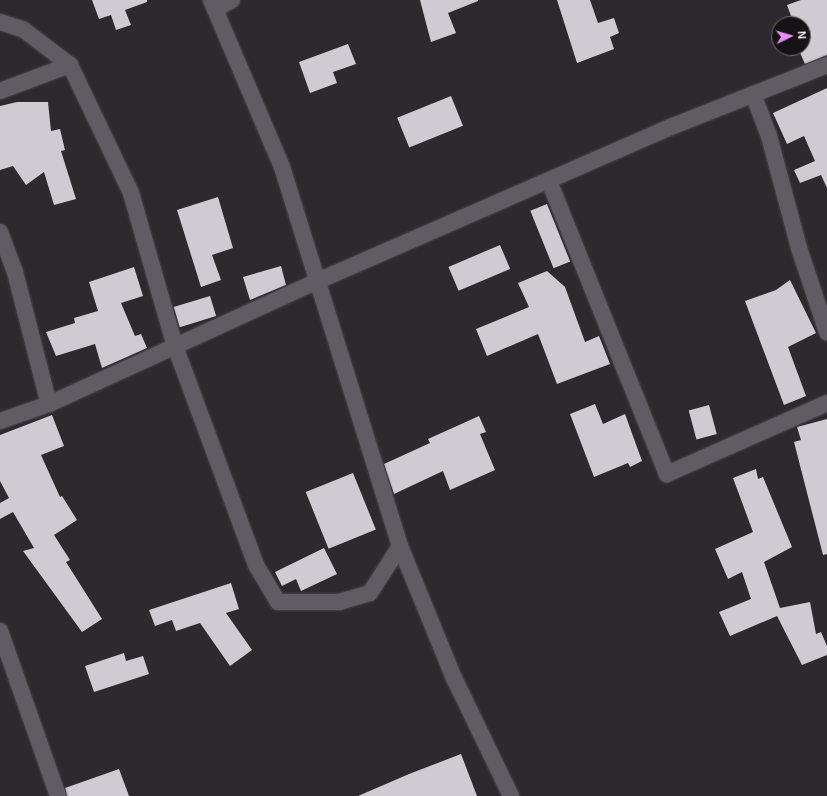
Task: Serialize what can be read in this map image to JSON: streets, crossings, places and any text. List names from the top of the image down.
{
  "north": "right"
}
